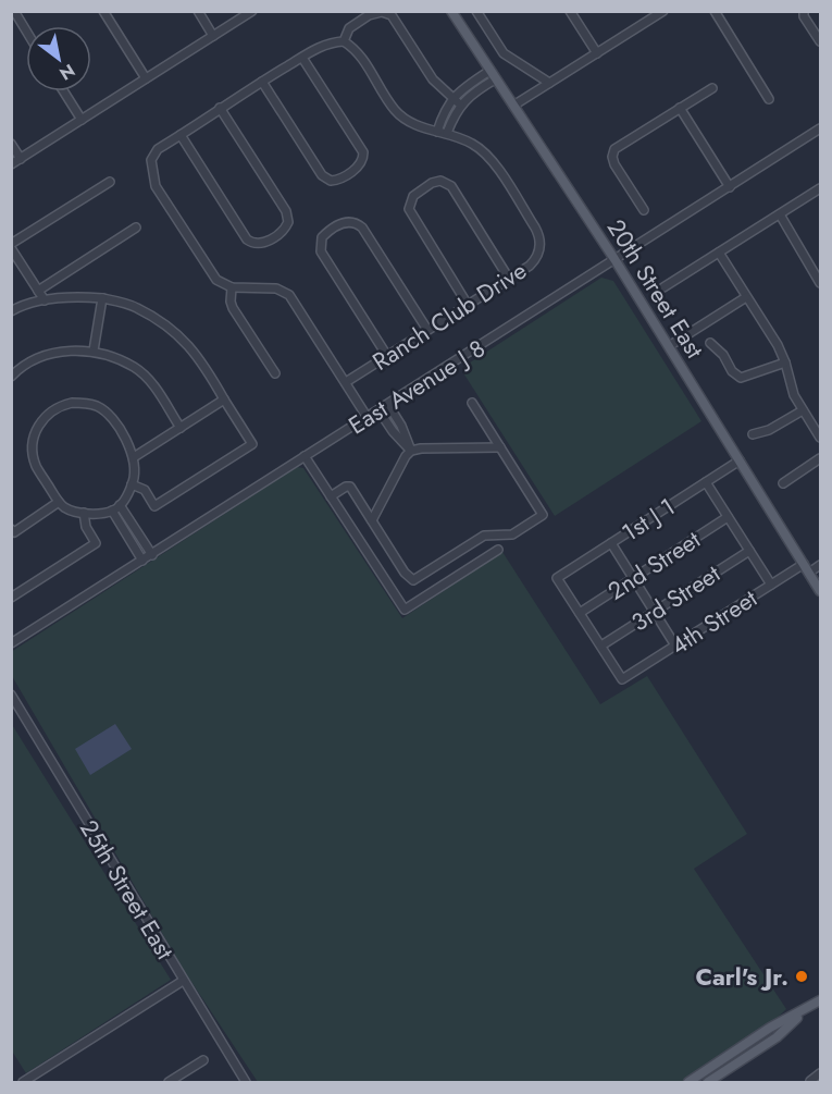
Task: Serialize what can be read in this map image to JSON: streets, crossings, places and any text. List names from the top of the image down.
{
  "streets": {
    "main road": ["20th Street East"],
    "street": [
      "Ranch Club Drive",
      "East Avenue J 8",
      "1st J 1",
      "2nd Street",
      "3rd Street",
      "4th Street",
      "25th Street East"
    ]
  },
  "crossings": [
    ["20th Street East", "East Avenue J 8"],
    ["20th Street East", "1st J 1"],
    ["20th Street East", "4th Street"],
    ["1st J 1", "2nd Street"],
    ["3rd Street", "4th Street"]
  ],
  "places": ["Carl's Jr."],
  "north": "bottom right"
}
